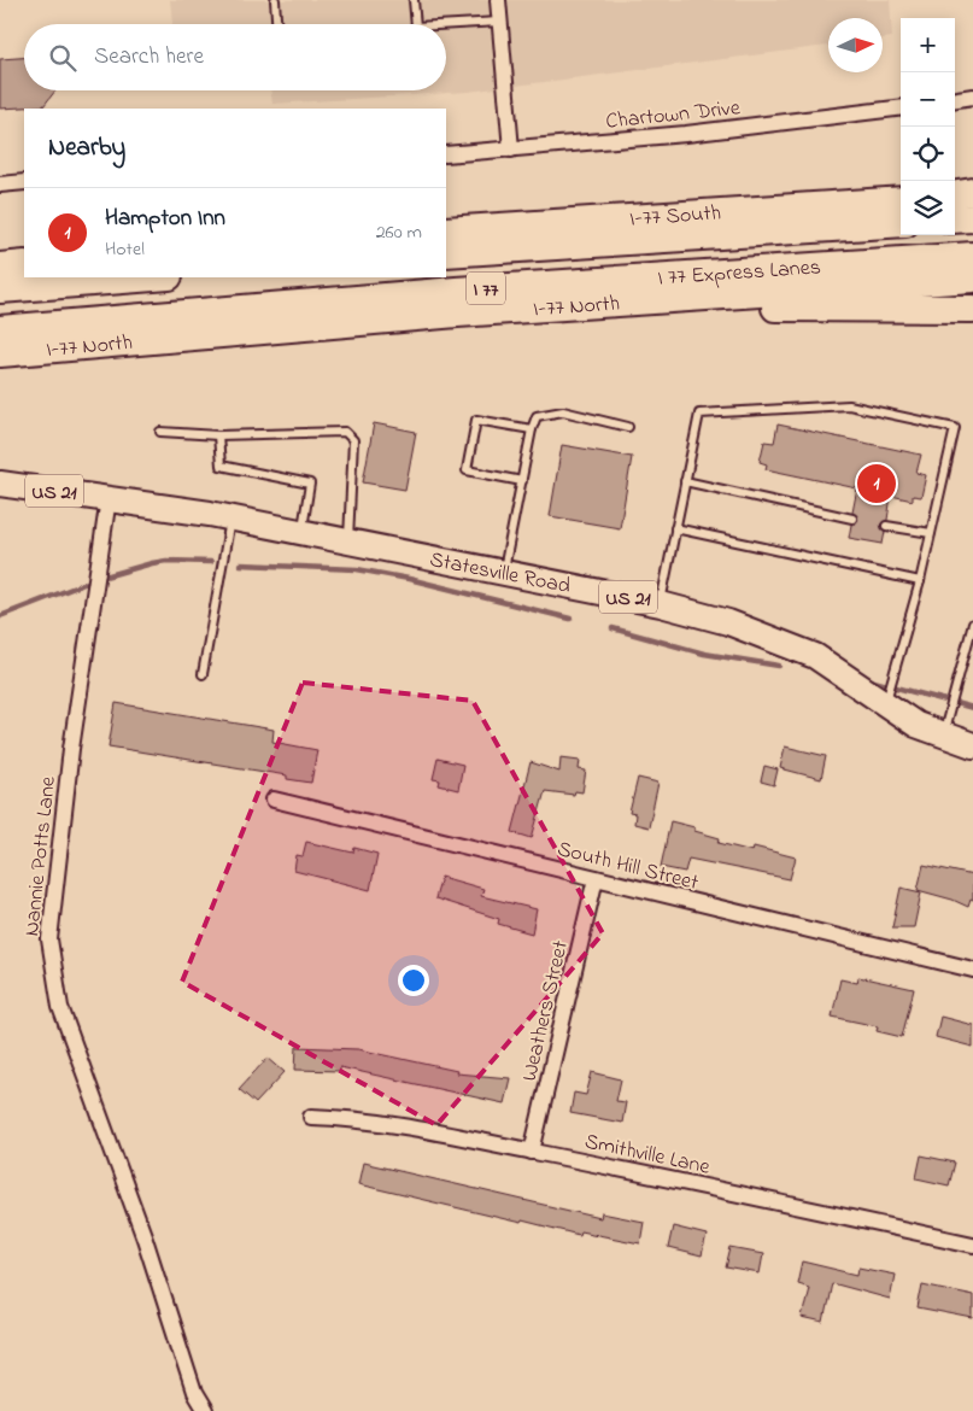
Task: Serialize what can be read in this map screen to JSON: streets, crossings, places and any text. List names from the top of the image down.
{
  "streets": {
    "highway": [
      "I-77 South",
      "I 77 Express Lanes",
      "I 77",
      "I-77 North"
    ],
    "main road": ["US 21", "Statesville Road"],
    "street": [
      "Chartown Drive",
      "Nannie Potts Lane",
      "South Hill Street",
      "Weathers Street",
      "Smithville Lane"
    ]
  },
  "crossings": [
    ["Statesville Road", "Nannie Potts Lane"],
    ["South Hill Street", "Weathers Street"],
    ["Weathers Street", "Smithville Lane"]
  ],
  "north": "right",
  "page": {
    "map_buttons": ["+", "−"],
    "search": "Search here",
    "heading": "Nearby",
    "list": [
      {
        "mark": "1",
        "name": "Hampton Inn",
        "note": "Hotel",
        "value": "260 m"
      }
    ],
    "pins": "1"
  }
}
